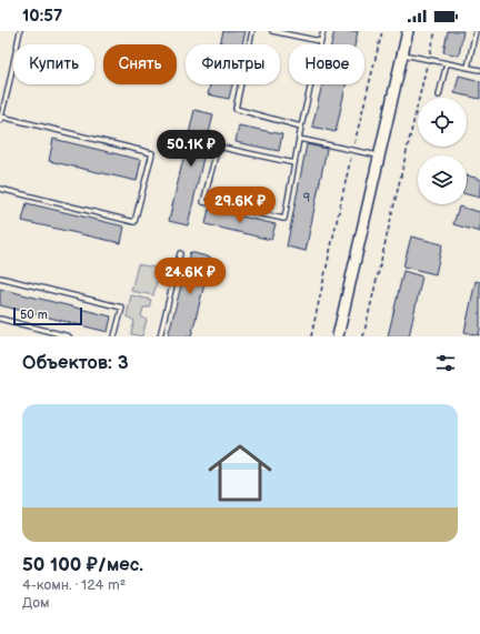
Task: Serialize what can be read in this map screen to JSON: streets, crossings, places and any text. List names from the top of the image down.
{
  "house_numbers": ["9"],
  "scale_bar": "50 m",
  "page": {
    "status": "10:57",
    "chip": [
      "Купить",
      "Снять",
      "Фильтры",
      "Новое"
    ],
    "price": ["50.1K ₽", "29.6K ₽", "24.6K ₽"],
    "scale": "50 m",
    "heading": "Объектов: 3",
    "list": [
      {
        "name": "50 100 ₽/мес.",
        "note": "4-комн. · 124 m² · Дом"
      }
    ]
  }
}
